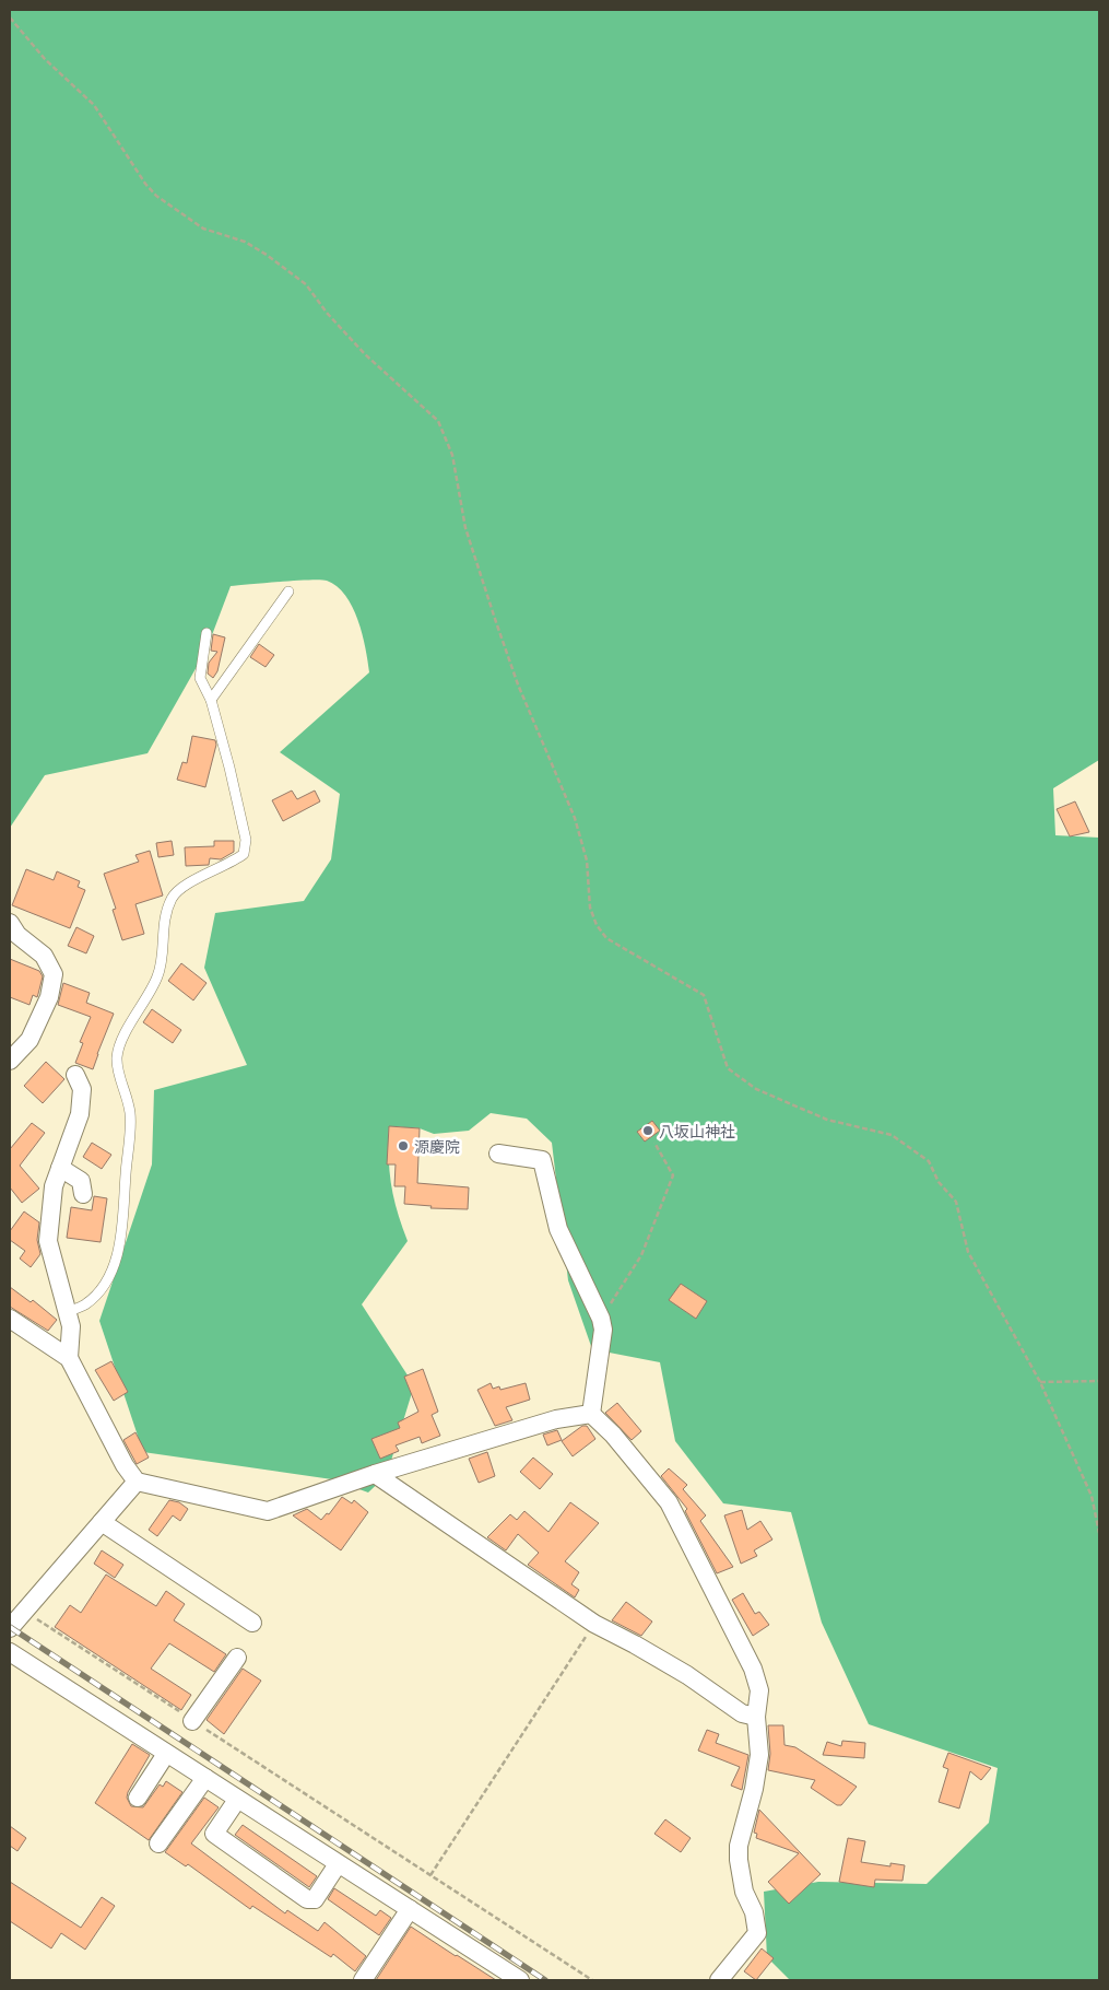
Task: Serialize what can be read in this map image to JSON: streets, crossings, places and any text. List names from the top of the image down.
{
  "places": ["八坂山神社", "源慶院"]
}
